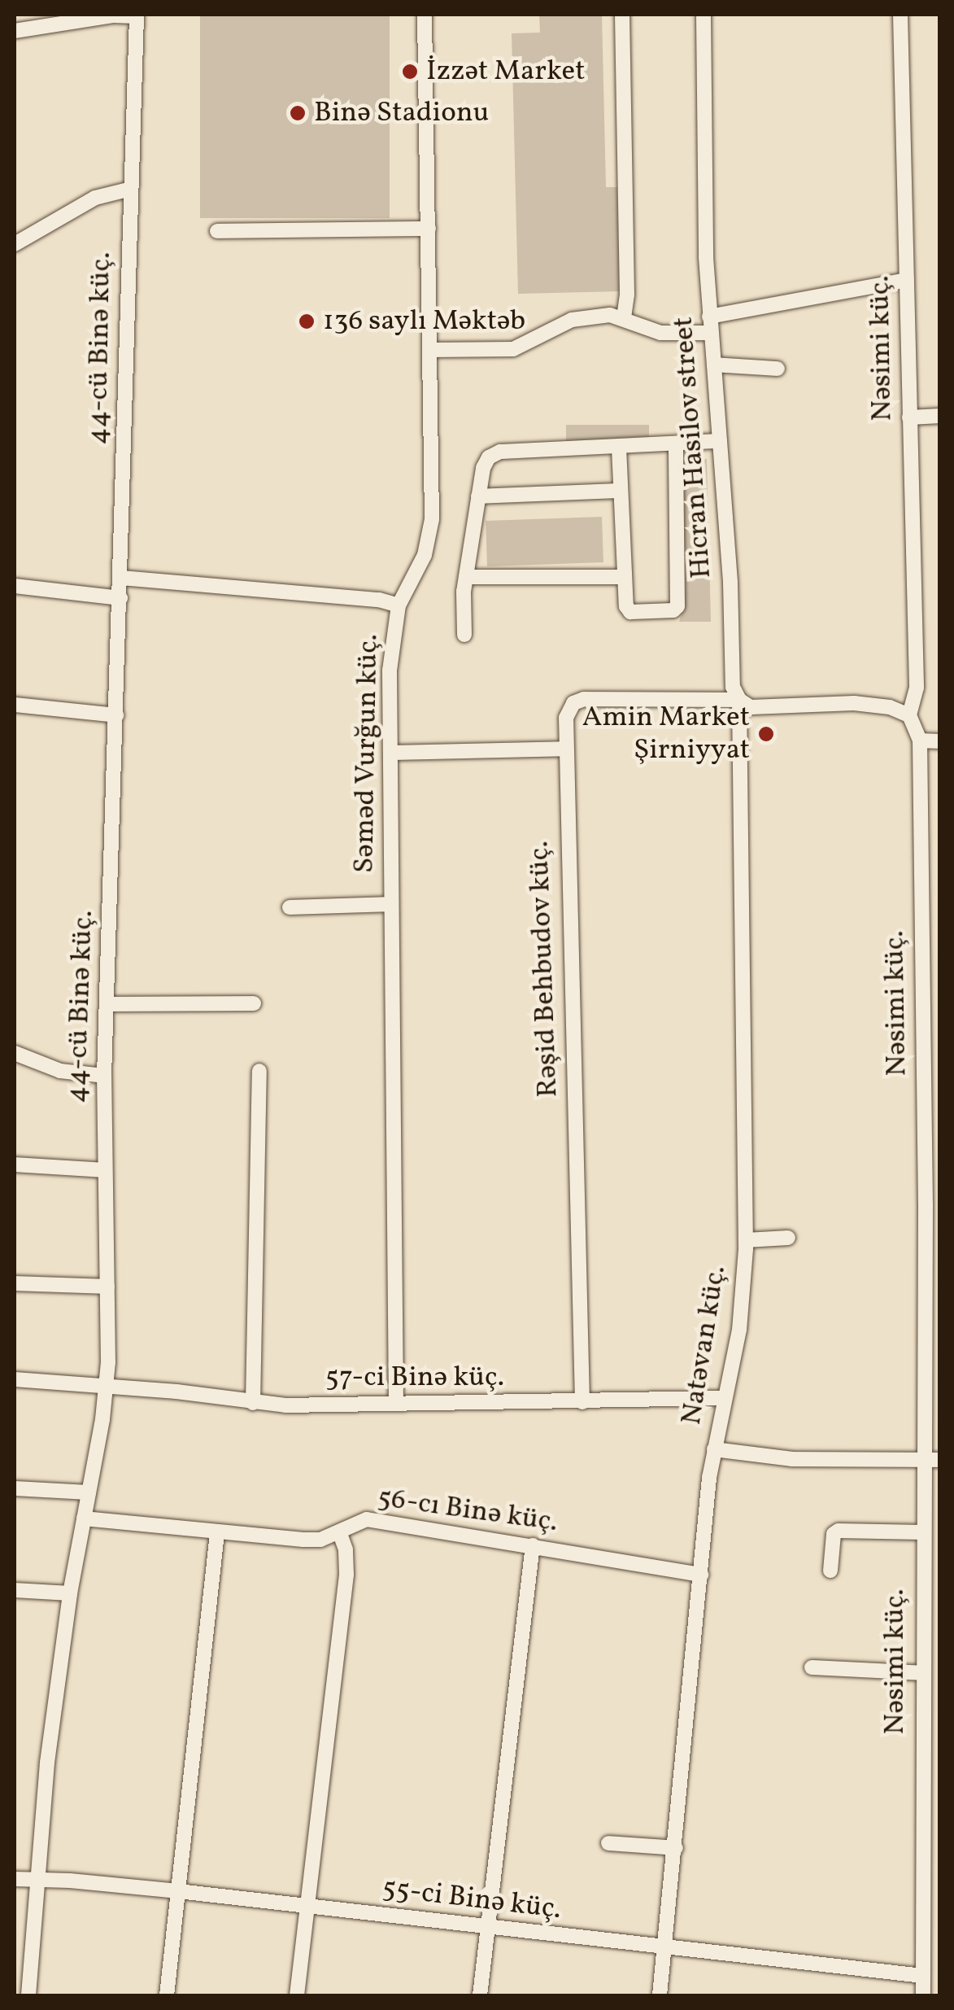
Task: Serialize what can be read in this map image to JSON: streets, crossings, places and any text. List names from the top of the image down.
{
  "streets": {
    "street": [
      "44-cü Binə küç.",
      "Nəsimi küç.",
      "Hicran Hasilov street",
      "Səməd Vurğun küç.",
      "Rəşid Behbudov küç.",
      "Natəvan küç.",
      "57-ci Binə küç.",
      "56-cı Binə küç.",
      "55-ci Binə küç."
    ]
  },
  "crossings": [
    ["44-cü Binə küç.", "57-ci Binə küç."],
    ["44-cü Binə küç.", "56-cı Binə küç."],
    ["44-cü Binə küç.", "55-ci Binə küç."],
    ["Nəsimi küç.", "55-ci Binə küç."],
    ["Hicran Hasilov street", "Rəşid Behbudov küç."],
    ["Hicran Hasilov street", "Natəvan küç."],
    ["Səməd Vurğun küç.", "57-ci Binə küç."],
    ["Rəşid Behbudov küç.", "Natəvan küç."],
    ["Rəşid Behbudov küç.", "57-ci Binə küç."],
    ["Natəvan küç.", "57-ci Binə küç."],
    ["Natəvan küç.", "56-cı Binə küç."],
    ["Natəvan küç.", "55-ci Binə küç."]
  ],
  "places": [
    "İzzət Market",
    "Binə Stadionu",
    "136 saylı Məktəb",
    "Amin Market Şirniyyat"
  ]
}
